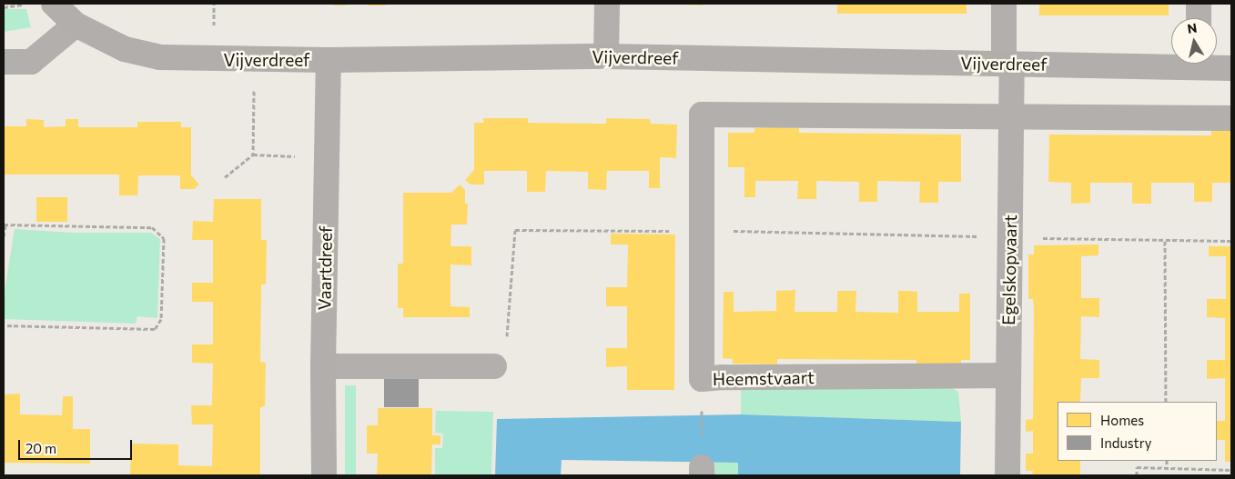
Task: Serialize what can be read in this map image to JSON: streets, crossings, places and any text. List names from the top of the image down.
{
  "streets": {
    "street": [
      "Vijverdreef",
      "Vaartdreef",
      "Egelskopvaart",
      "Heemstvaart"
    ]
  },
  "crossings": [
    ["Vijverdreef", "Vaartdreef"],
    ["Vijverdreef", "Egelskopvaart"],
    ["Egelskopvaart", "Heemstvaart"]
  ],
  "legend": ["Homes", "Industry"],
  "scale_bar": "20 m",
  "north": "top"
}
